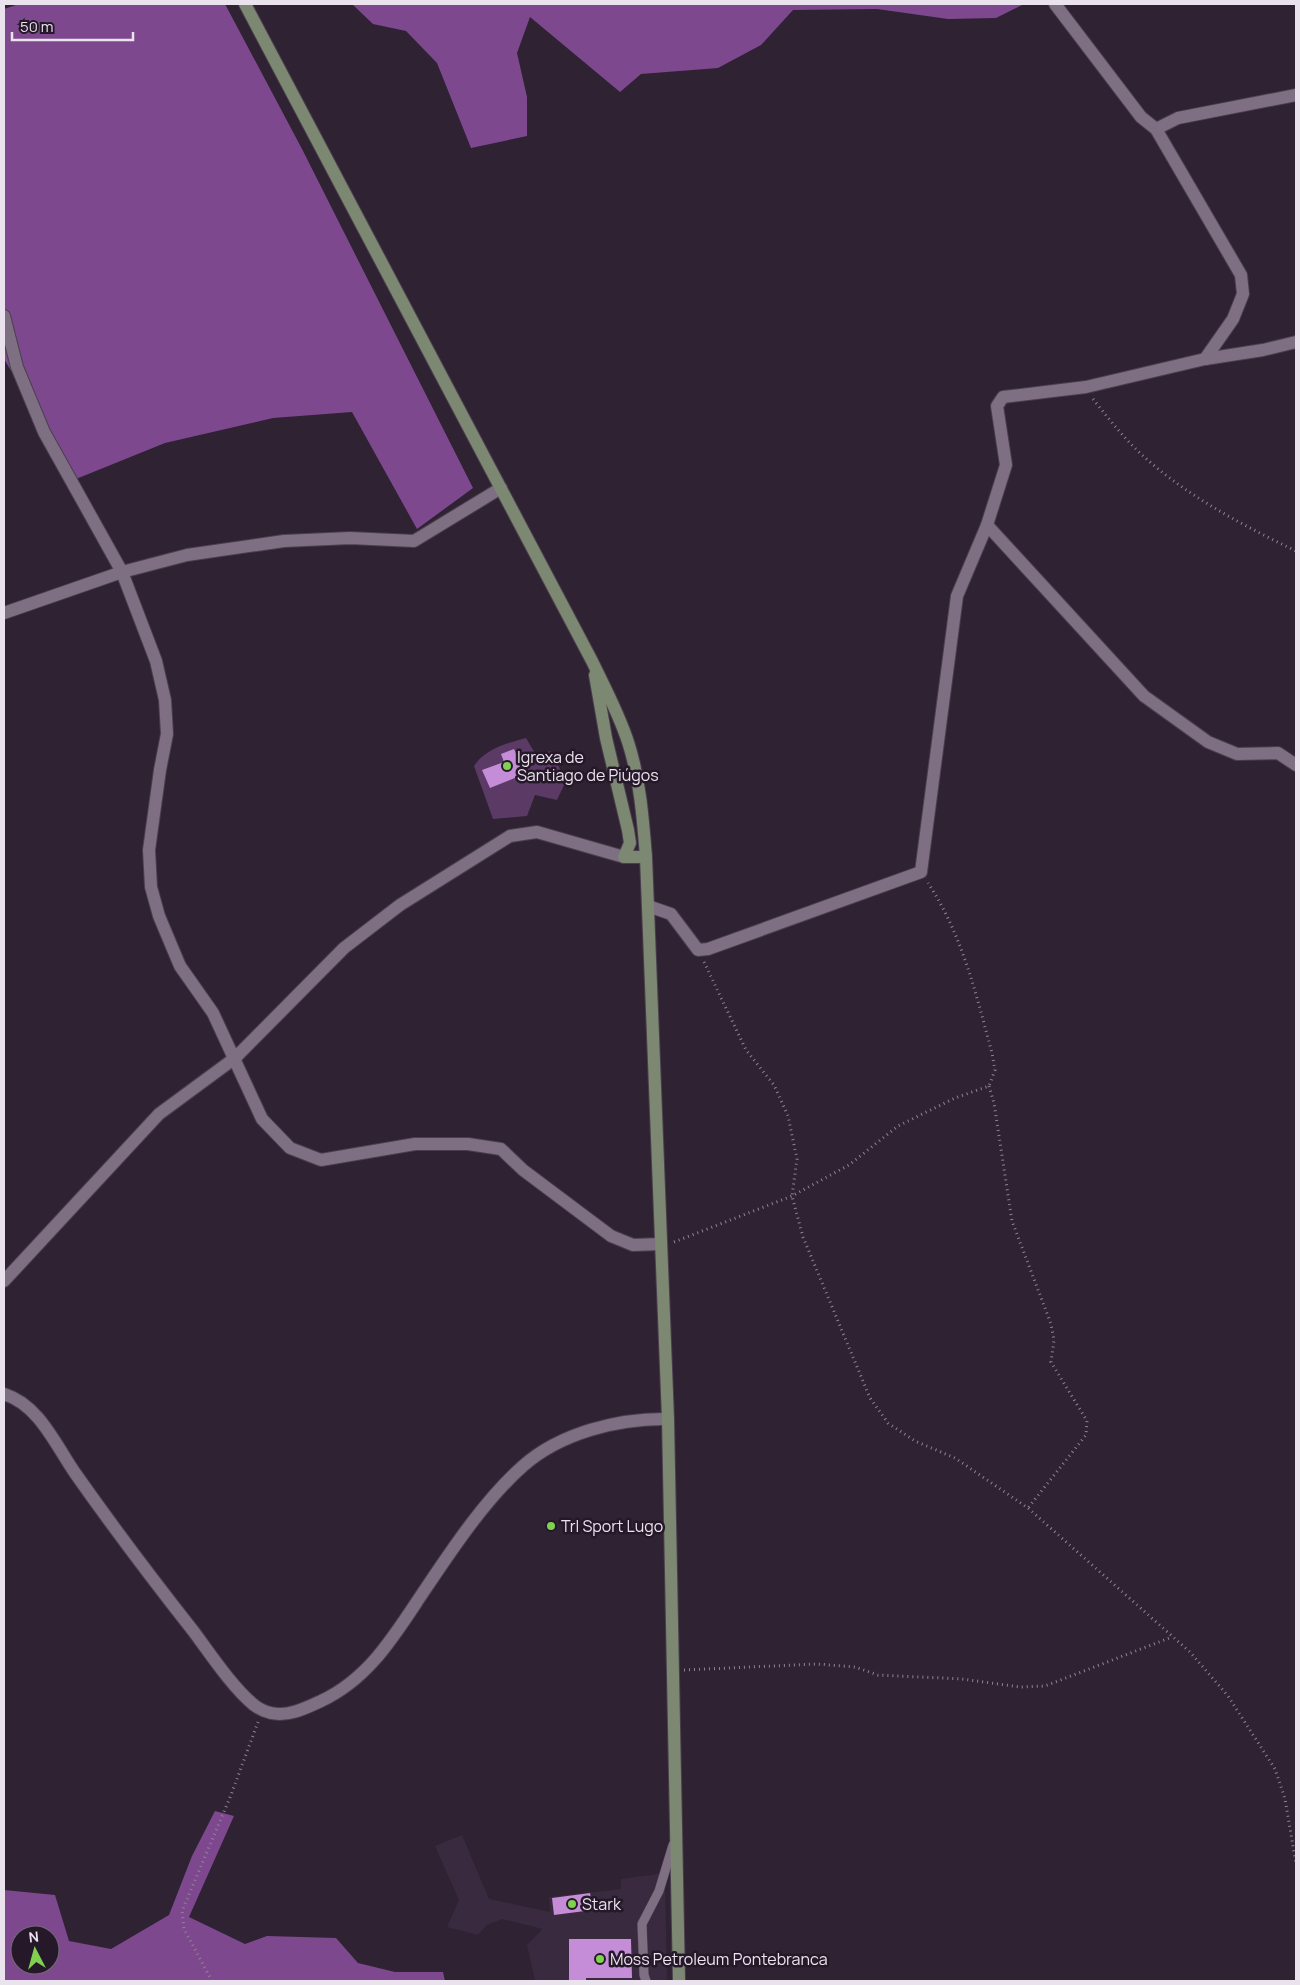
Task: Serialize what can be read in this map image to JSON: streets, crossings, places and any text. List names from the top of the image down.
{
  "places": [
    "Igrexa de Santiago de Piúgos",
    "Trl Sport Lugo",
    "Stark",
    "Moss Petroleum Pontebranca"
  ],
  "scale_bar": "50 m",
  "north": "top"
}
